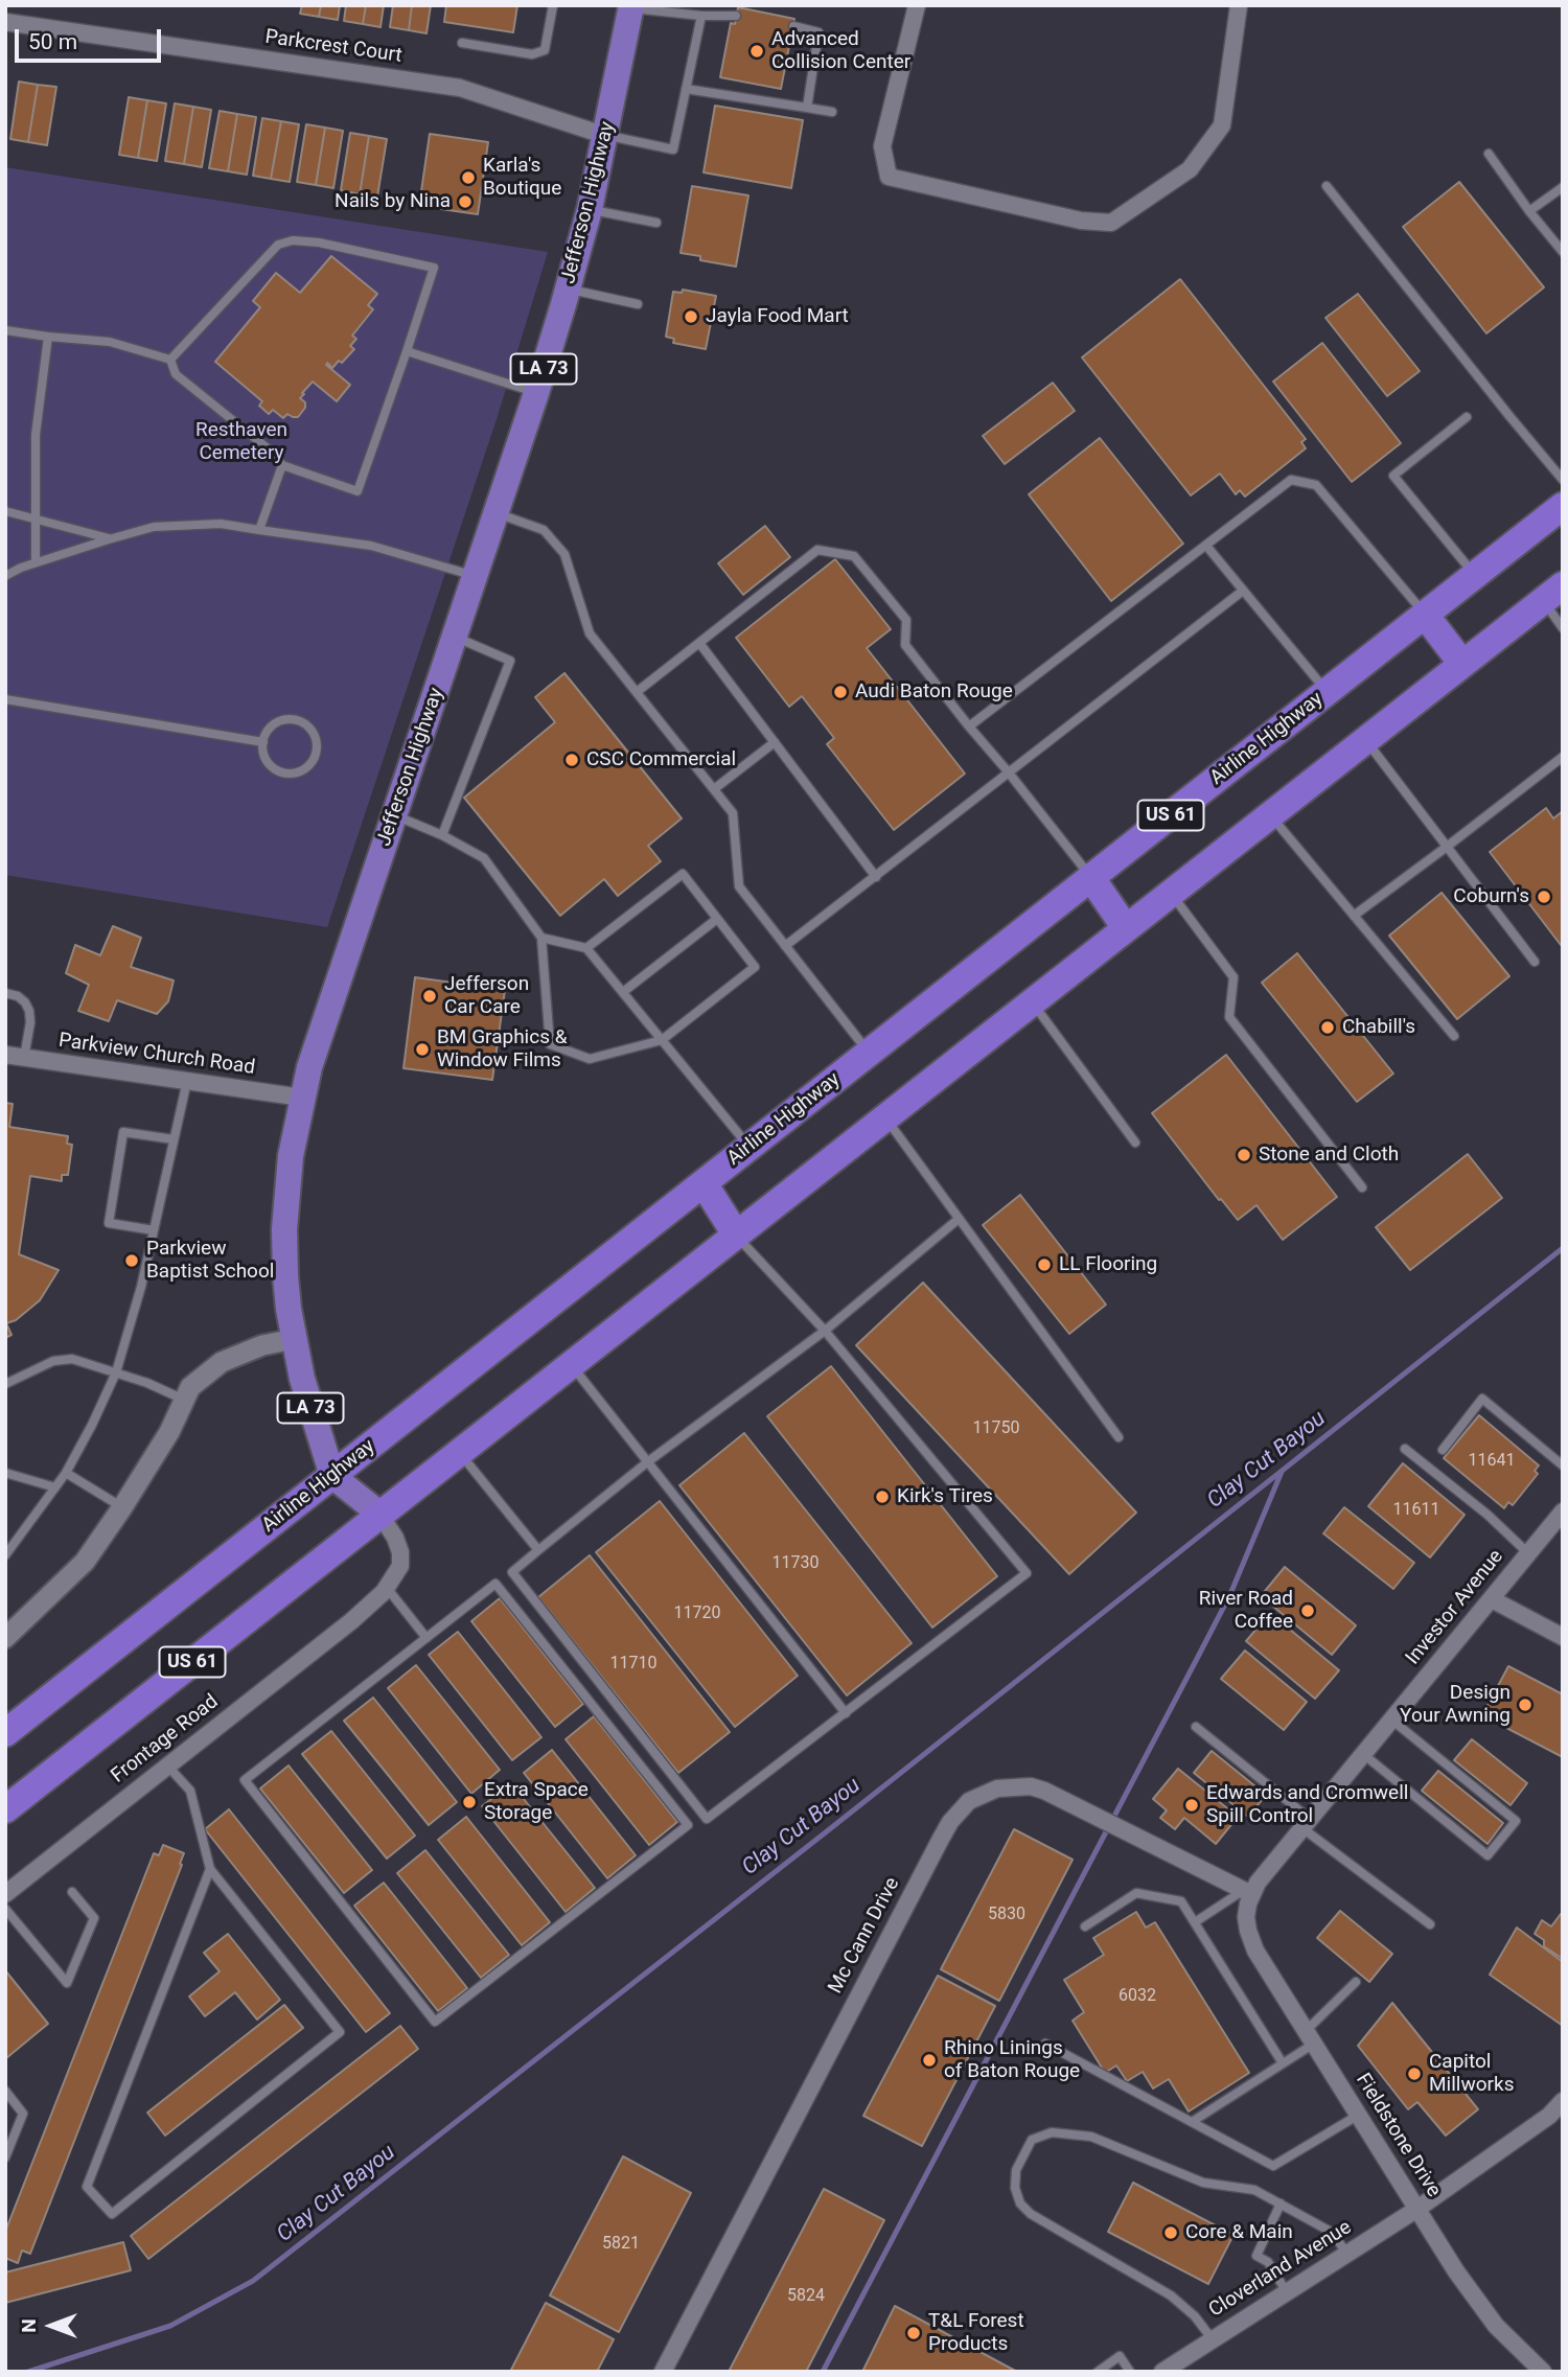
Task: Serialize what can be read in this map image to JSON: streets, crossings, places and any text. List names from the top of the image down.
{
  "streets": {
    "highway": ["Airline Highway", "US 61"],
    "main road": ["Jefferson Highway", "LA 73"],
    "street": [
      "Parkcrest Court",
      "Parkview Church Road",
      "Investor Avenue",
      "Frontage Road",
      "Mc Cann Drive",
      "Fieldstone Drive",
      "Cloverland Avenue"
    ]
  },
  "crossings": [
    ["Parkcrest Court", "Jefferson Highway"],
    ["Jefferson Highway", "Airline Highway"],
    ["Jefferson Highway", "Parkview Church Road"],
    ["US 61", "Frontage Road"],
    ["Investor Avenue", "Mc Cann Drive"],
    ["Investor Avenue", "Fieldstone Drive"],
    ["Mc Cann Drive", "Fieldstone Drive"],
    ["Fieldstone Drive", "Cloverland Avenue"]
  ],
  "water": ["Clay Cut Bayou"],
  "parks": ["Resthaven Cemetery"],
  "places": [
    "Advanced Collision Center",
    "Karla's Boutique",
    "Nails by Nina",
    "Jayla Food Mart",
    "Audi Baton Rouge",
    "CSC Commercial",
    "Coburn's",
    "Jefferson Car Care",
    "Chabill's",
    "BM Graphics & Window Films",
    "Stone and Cloth",
    "Parkview Baptist School",
    "LL Flooring",
    "Kirk's Tires",
    "River Road Coffee",
    "Design Your Awning",
    "Extra Space Storage",
    "Edwards and Cromwell Spill Control",
    "Rhino Linings of Baton Rouge",
    "Capitol Millworks",
    "Core & Main",
    "T&L Forest Products"
  ],
  "house_numbers": [
    "11750",
    "11641",
    "11611",
    "11730",
    "11720",
    "11710",
    "5830",
    "6032",
    "5821",
    "5824"
  ],
  "scale_bar": "50 m",
  "north": "left"
}
